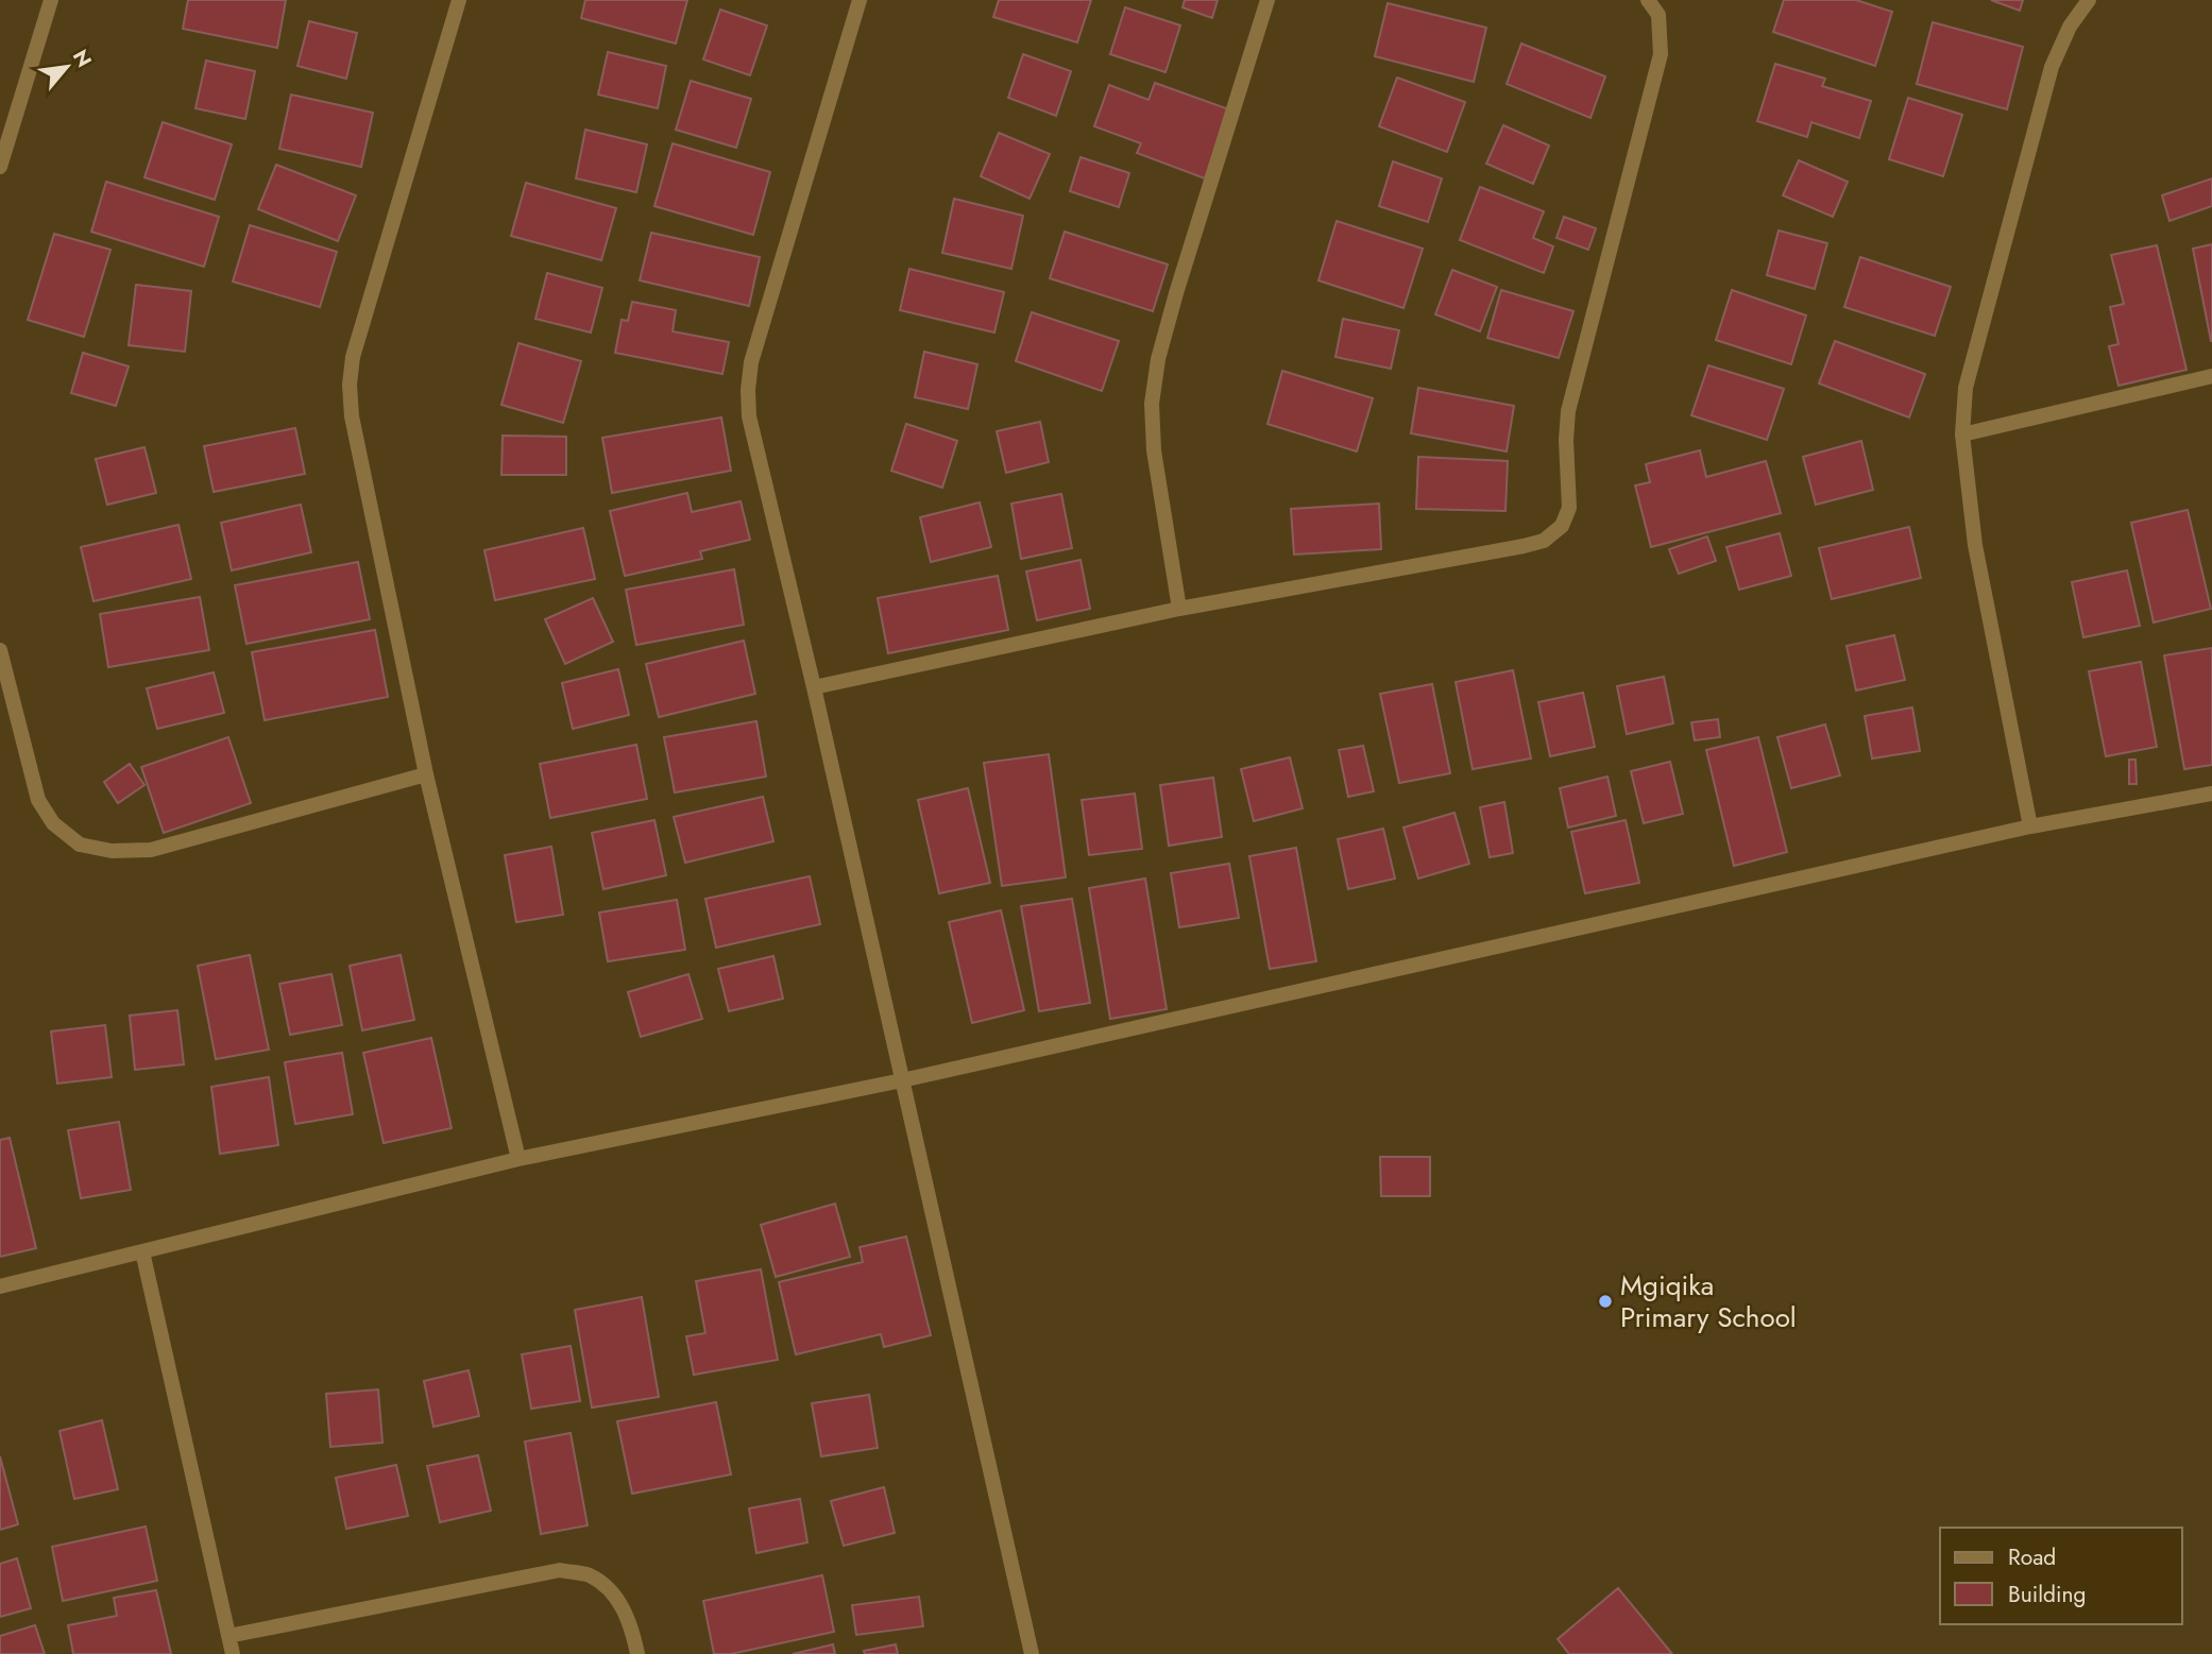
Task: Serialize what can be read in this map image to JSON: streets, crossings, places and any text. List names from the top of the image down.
{
  "places": ["Mgiqika Primary School"],
  "legend": ["Road", "Building"],
  "north": "top right"
}
